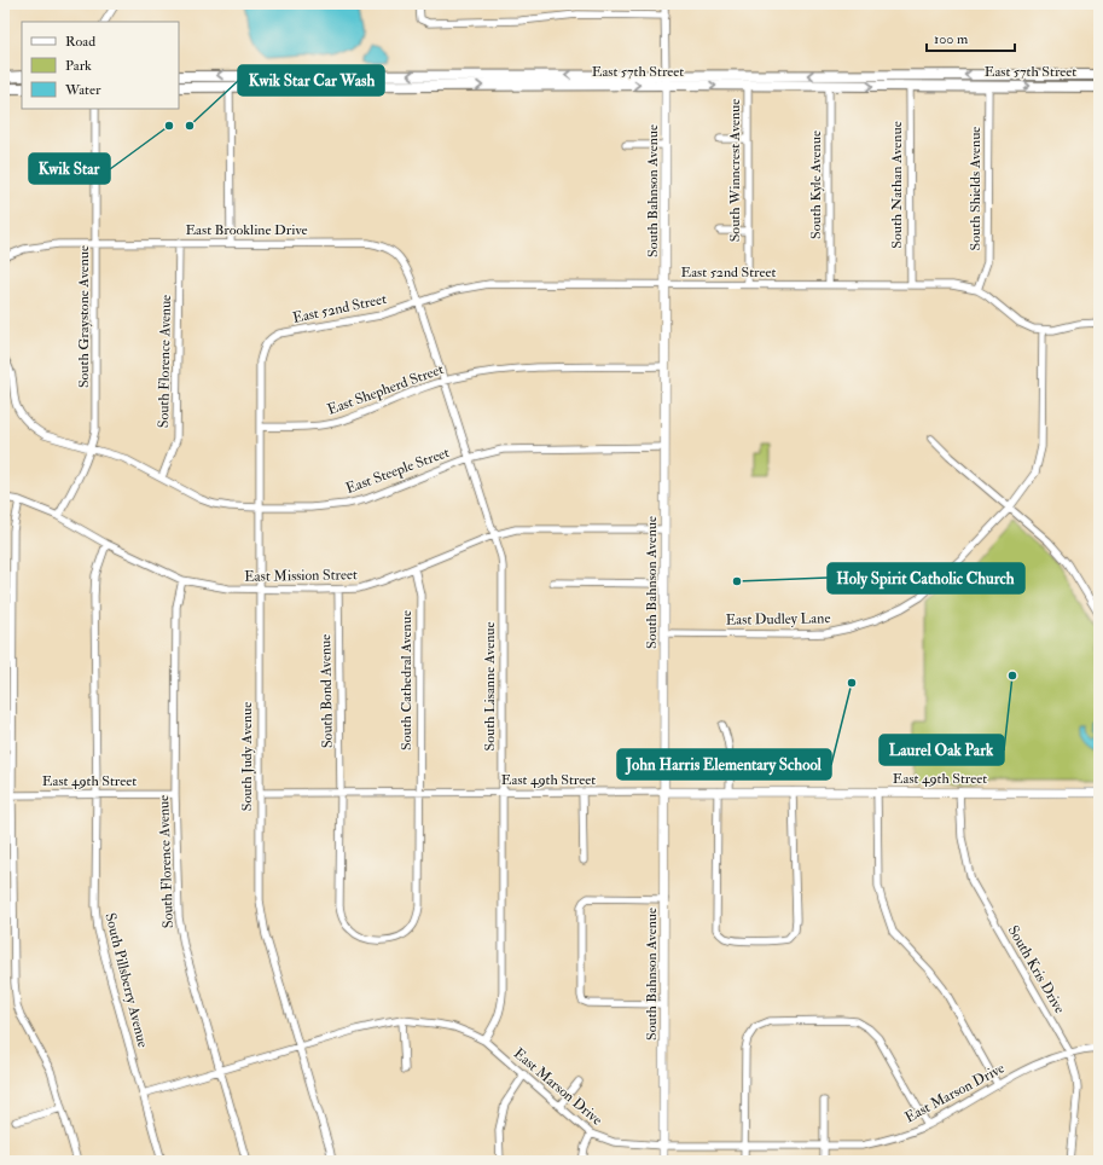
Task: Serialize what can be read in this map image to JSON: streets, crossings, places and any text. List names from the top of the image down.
{
  "streets": {
    "main road": ["East 57th Street"],
    "street": [
      "South Winncrest Avenue",
      "South Kyle Avenue",
      "South Nathan Avenue",
      "South Shields Avenue",
      "South Bahnson Avenue",
      "East Brookline Drive",
      "East 52nd Street",
      "South Graystone Avenue",
      "South Florence Avenue",
      "East Shepherd Street",
      "East Steeple Street",
      "East Mission Street",
      "East Dudley Lane",
      "South Cathedral Avenue",
      "South Lisanne Avenue",
      "South Bond Avenue",
      "South Judy Avenue",
      "East 49th Street",
      "South Kris Drive",
      "South Pillsberry Avenue",
      "East Marson Drive"
    ]
  },
  "crossings": [
    ["East 57th Street", "South Winncrest Avenue"],
    ["East 57th Street", "South Kyle Avenue"],
    ["East 57th Street", "South Nathan Avenue"],
    ["East 57th Street", "South Shields Avenue"],
    ["East 57th Street", "South Bahnson Avenue"],
    ["South Winncrest Avenue", "East 52nd Street"],
    ["South Kyle Avenue", "East 52nd Street"],
    ["South Nathan Avenue", "East 52nd Street"],
    ["South Shields Avenue", "East 52nd Street"],
    ["South Bahnson Avenue", "East 52nd Street"],
    ["South Bahnson Avenue", "East Shepherd Street"],
    ["South Bahnson Avenue", "East Steeple Street"],
    ["South Bahnson Avenue", "East Mission Street"],
    ["South Bahnson Avenue", "East Dudley Lane"],
    ["South Bahnson Avenue", "East 49th Street"],
    ["South Bahnson Avenue", "East Marson Drive"],
    ["East Brookline Drive", "East 52nd Street"],
    ["East Brookline Drive", "South Graystone Avenue"],
    ["East Brookline Drive", "South Florence Avenue"],
    ["East Brookline Drive", "South Lisanne Avenue"],
    ["East 52nd Street", "East Dudley Lane"],
    ["East 52nd Street", "South Judy Avenue"],
    ["South Graystone Avenue", "East Steeple Street"],
    ["South Graystone Avenue", "East Mission Street"],
    ["South Florence Avenue", "East Steeple Street"],
    ["South Florence Avenue", "East Mission Street"],
    ["South Florence Avenue", "East 49th Street"],
    ["South Florence Avenue", "East Marson Drive"],
    ["East Shepherd Street", "South Lisanne Avenue"],
    ["East Shepherd Street", "South Judy Avenue"],
    ["East Steeple Street", "South Lisanne Avenue"],
    ["East Steeple Street", "South Judy Avenue"],
    ["East Mission Street", "South Cathedral Avenue"],
    ["East Mission Street", "South Lisanne Avenue"],
    ["East Mission Street", "South Bond Avenue"],
    ["East Mission Street", "South Judy Avenue"],
    ["East Mission Street", "South Pillsberry Avenue"],
    ["South Cathedral Avenue", "South Bond Avenue"],
    ["South Cathedral Avenue", "East 49th Street"],
    ["South Lisanne Avenue", "East 49th Street"],
    ["South Lisanne Avenue", "East Marson Drive"],
    ["South Bond Avenue", "East 49th Street"],
    ["South Judy Avenue", "East 49th Street"],
    ["South Judy Avenue", "East Marson Drive"],
    ["East 49th Street", "South Kris Drive"],
    ["East 49th Street", "South Pillsberry Avenue"],
    ["South Kris Drive", "East Marson Drive"],
    ["South Pillsberry Avenue", "East Marson Drive"]
  ],
  "places": [
    "Kwik Star",
    "Kwik Star Car Wash",
    "Holy Spirit Catholic Church",
    "Laurel Oak Park",
    "John Harris Elementary School"
  ],
  "legend": ["Road", "Park", "Water"],
  "scale_bar": "100 m"
}
